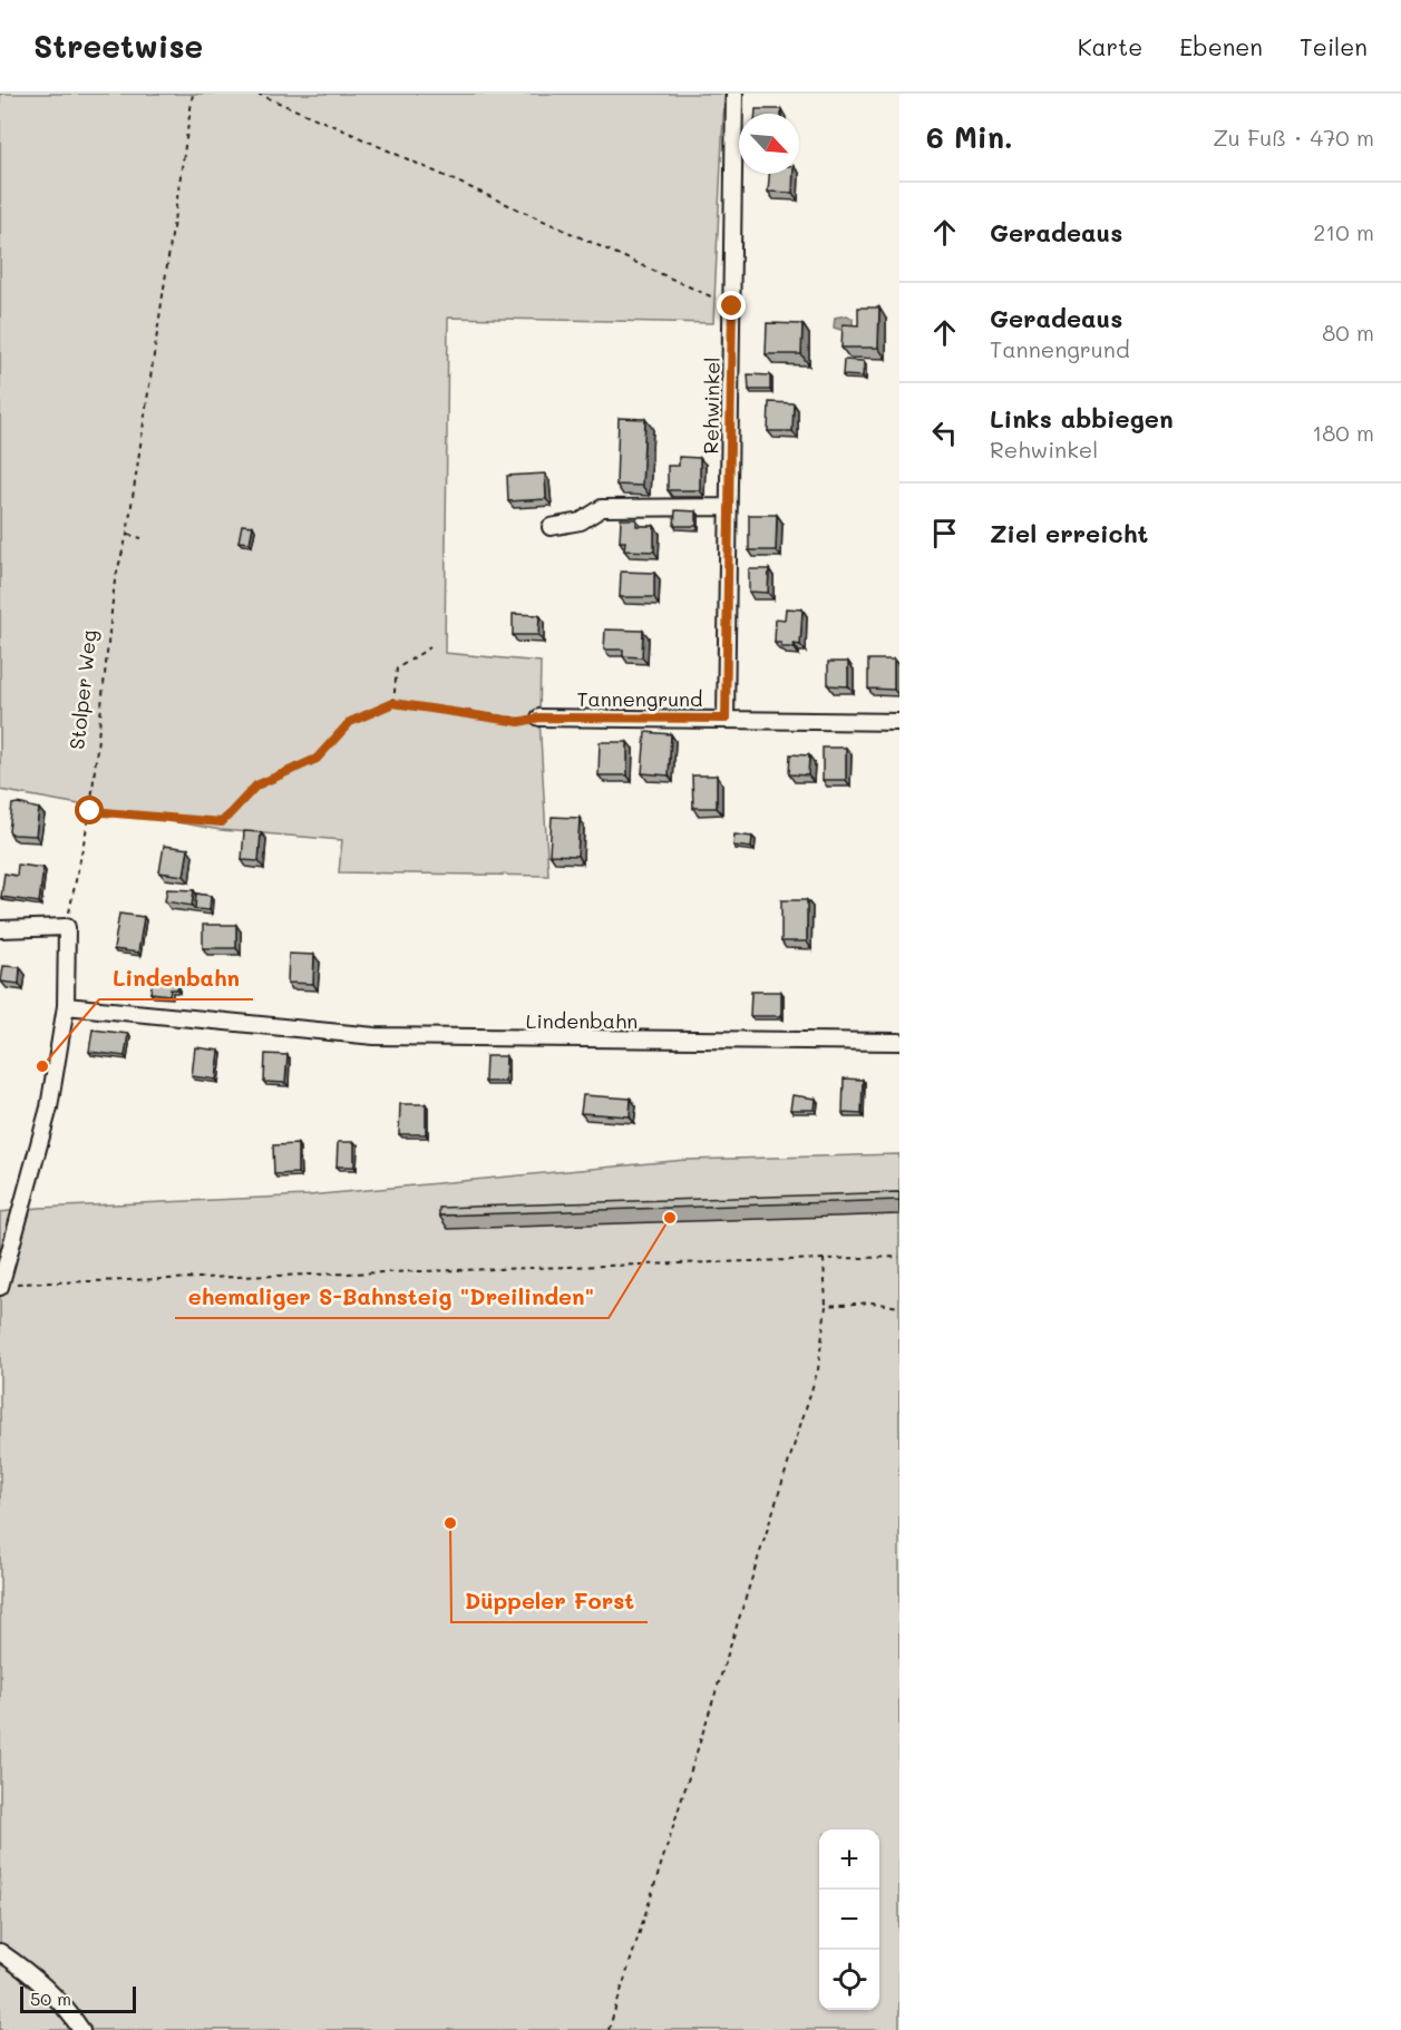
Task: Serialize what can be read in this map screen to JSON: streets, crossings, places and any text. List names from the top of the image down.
{
  "streets": {
    "street": ["Rehwinkel", "Tannengrund", "Lindenbahn"],
    "path": ["Stolper Weg"]
  },
  "crossings": [
    ["Rehwinkel", "Tannengrund"]
  ],
  "places": ["Lindenbahn", "ehemaliger S-Bahnsteig \"Dreilinden\"", "Düppeler Forst"],
  "scale_bar": "50 m",
  "north": "bottom right",
  "page": {
    "header": "Streetwise",
    "nav": ["Karte", "Ebenen", "Teilen"],
    "heading": ["6 Min.", "Zu Fuß · 470 m"],
    "list": [
      ["Geradeaus", "210 m"],
      ["Geradeaus", "Tannengrund", "80 m"],
      ["Links abbiegen", "Rehwinkel", "180 m"],
      "Ziel erreicht"
    ],
    "map_buttons": ["+", "−"],
    "scale": "50 m"
  }
}
